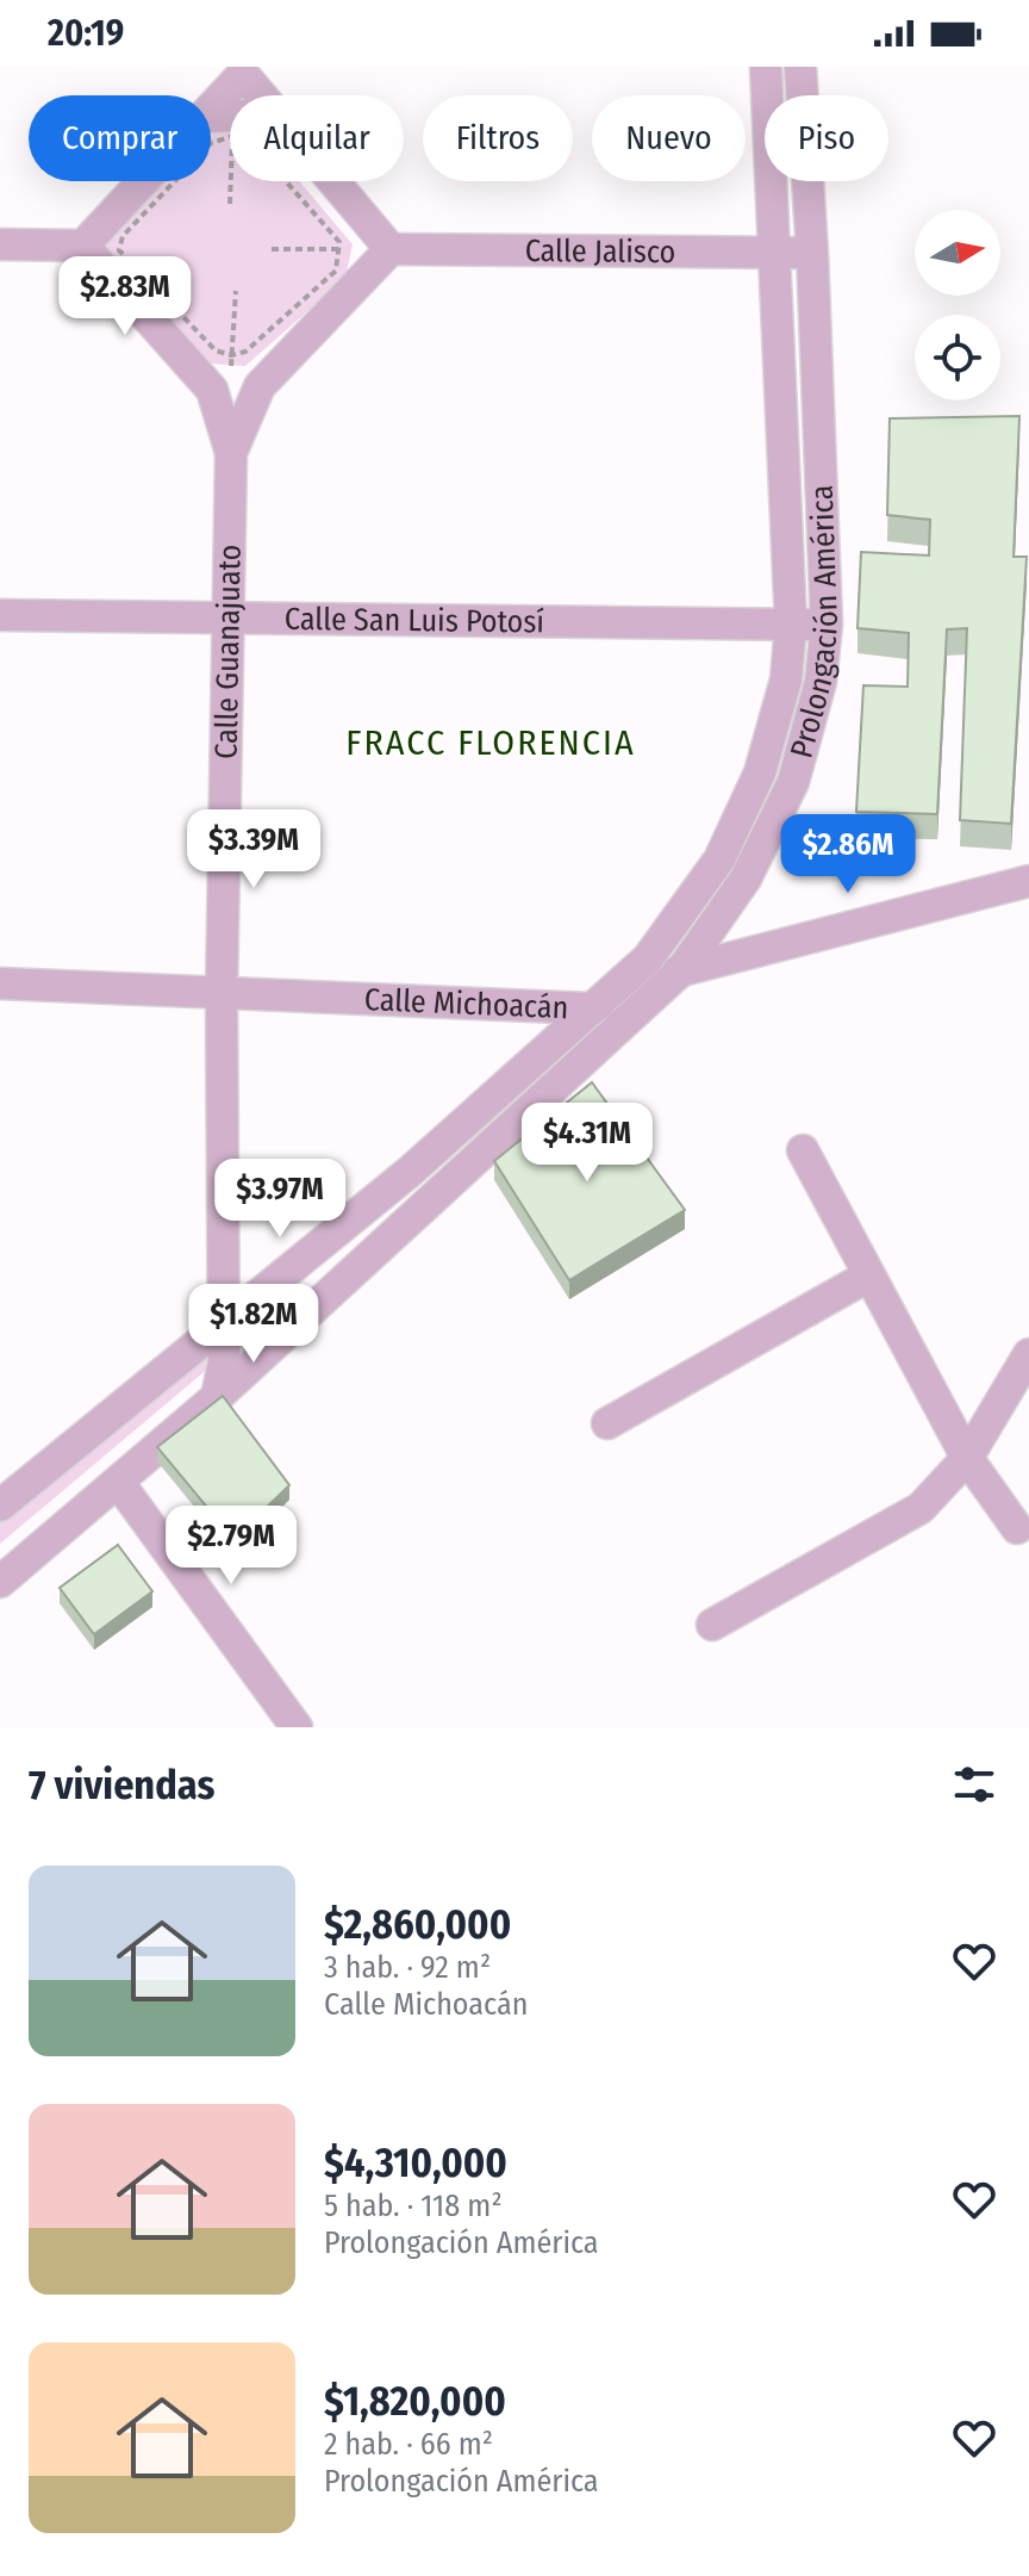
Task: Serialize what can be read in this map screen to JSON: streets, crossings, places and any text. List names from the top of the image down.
{
  "streets": {
    "street": [
      "Calle Jalisco",
      "Prolongación América",
      "Calle San Luis Potosí",
      "Calle Guanajuato",
      "Calle Michoacán"
    ]
  },
  "crossings": [
    ["Calle Jalisco", "Prolongación América"],
    ["Prolongación América", "Calle San Luis Potosí"],
    ["Prolongación América", "Calle Guanajuato"],
    ["Prolongación América", "Calle Michoacán"],
    ["Calle San Luis Potosí", "Calle Guanajuato"],
    ["Calle Guanajuato", "Calle Michoacán"]
  ],
  "districts": ["FRACC FLORENCIA"],
  "north": "right",
  "page": {
    "status": "20:19",
    "chip": [
      "Comprar",
      "Alquilar",
      "Filtros",
      "Nuevo",
      "Piso"
    ],
    "price": [
      "$2.83M",
      "$3.39M",
      "$2.86M",
      "$4.31M",
      "$3.97M",
      "$1.82M",
      "$2.79M"
    ],
    "heading": "7 viviendas",
    "list": [
      {
        "name": "$2,860,000",
        "note": "3 hab. · 92 m² · Calle Michoacán"
      },
      {
        "name": "$4,310,000",
        "note": "5 hab. · 118 m² · Prolongación América"
      },
      {
        "name": "$1,820,000",
        "note": "2 hab. · 66 m² · Prolongación América"
      }
    ]
  }
}
